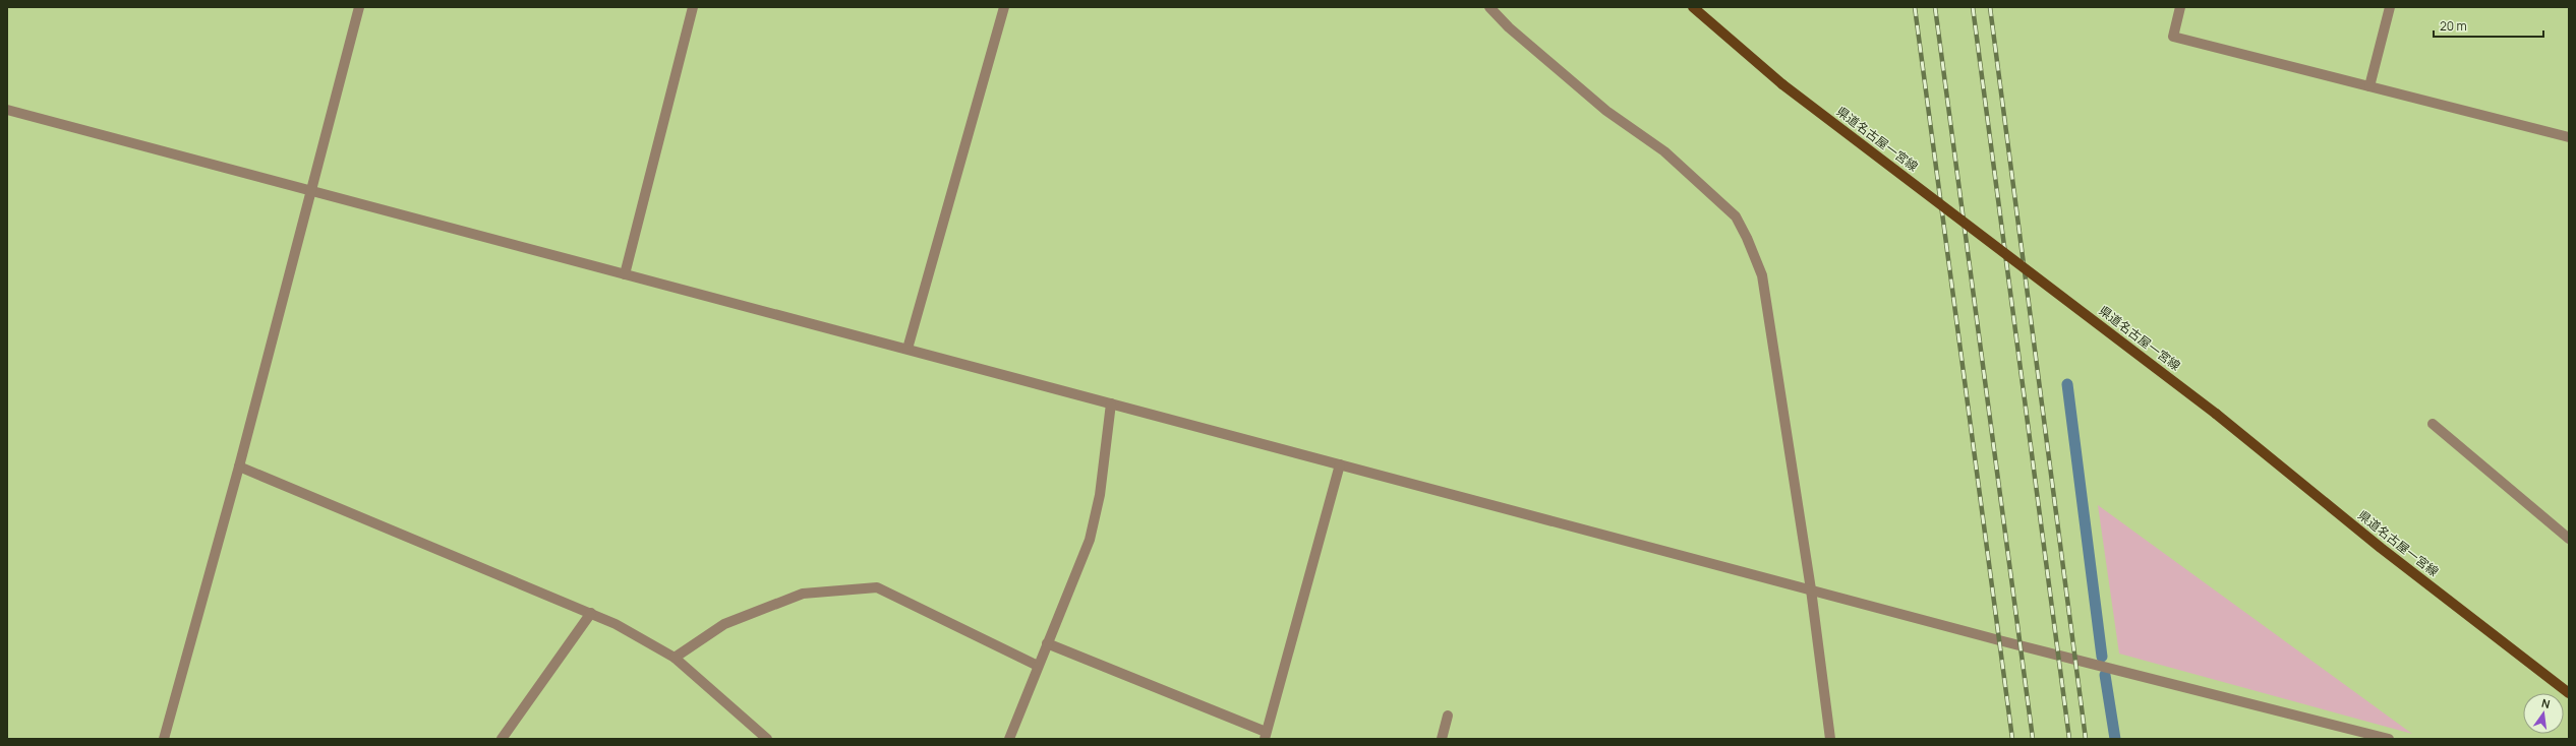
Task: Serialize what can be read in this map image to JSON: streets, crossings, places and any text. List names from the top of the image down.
{
  "streets": {
    "main road": ["県道名古屋一宮線"]
  },
  "scale_bar": "20 m",
  "north": "top"
}
